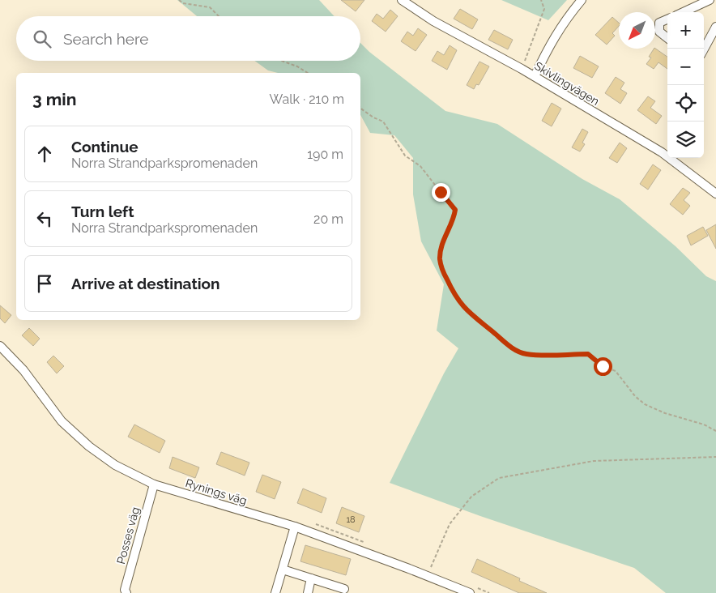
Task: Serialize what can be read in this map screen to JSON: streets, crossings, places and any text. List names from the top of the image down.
{
  "streets": {
    "street": ["Skivlingvägen", "Rynings väg", "Posses väg"]
  },
  "crossings": [
    ["Rynings väg", "Posses väg"]
  ],
  "house_numbers": ["18"],
  "north": "bottom left",
  "page": {
    "map_buttons": ["+", "−"],
    "search": "Search here",
    "heading": ["3 min", "Walk · 210 m"],
    "list": [
      ["Continue", "Norra Strandparkspromenaden", "190 m"],
      ["Turn left", "Norra Strandparkspromenaden", "20 m"],
      "Arrive at destination"
    ]
  }
}
